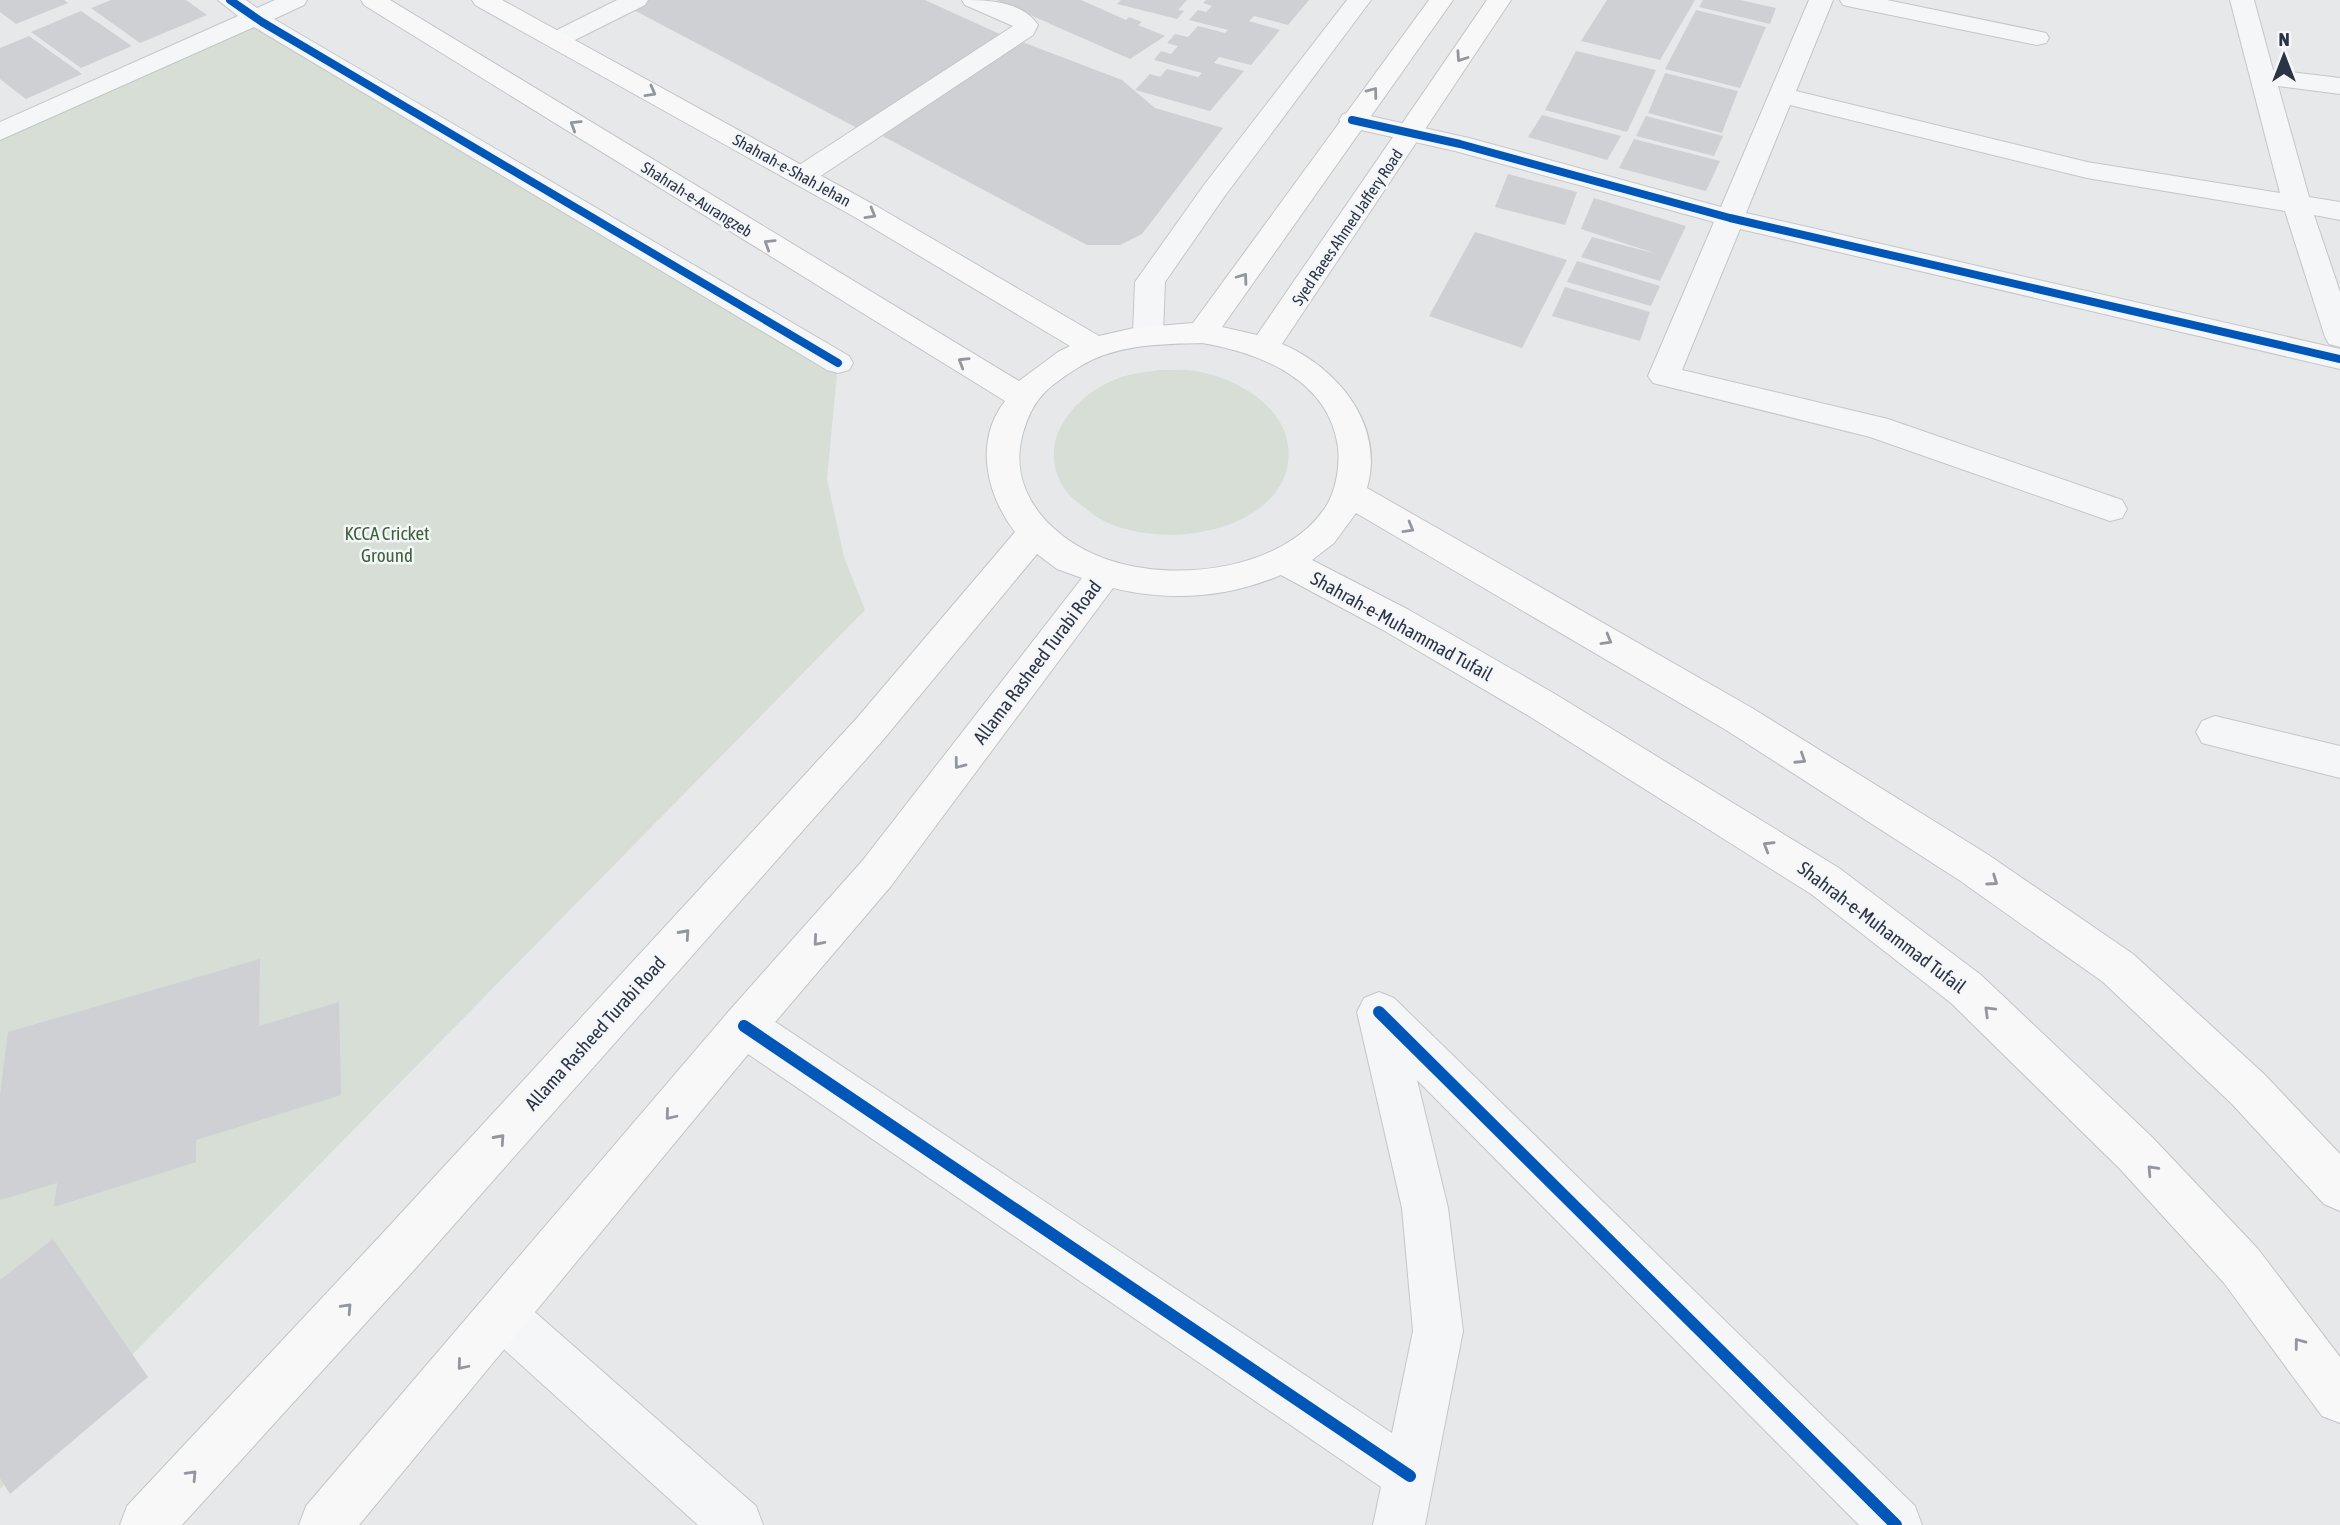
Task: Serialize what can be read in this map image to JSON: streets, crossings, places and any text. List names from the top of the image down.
{
  "streets": {
    "main road": [
      "Shahrah-e-Shah Jehan",
      "Shahrah-e-Aurangzeb",
      "Syed Raees Ahmed Jaffery Road",
      "Shahrah-e-Muhammad Tufail",
      "Allama Rasheed Turabi Road"
    ]
  },
  "one_way": ["Shahrah-e-Shah Jehan", "Shahrah-e-Aurangzeb"],
  "parks": ["KCCA Cricket Ground"],
  "north": "top"
}
